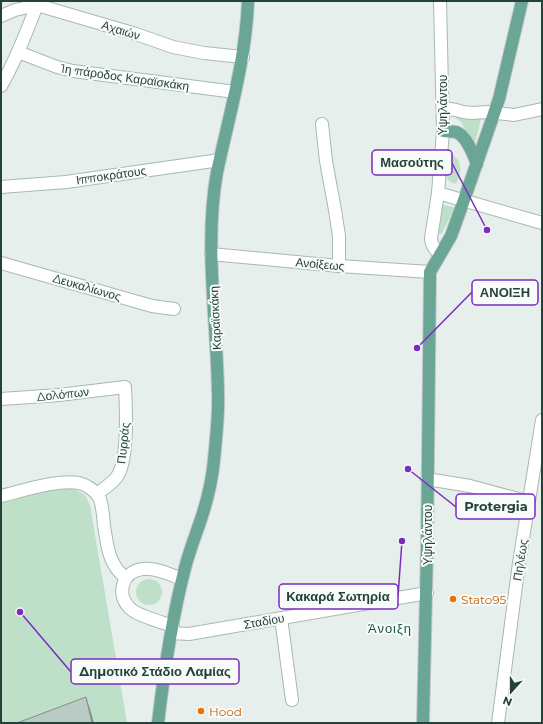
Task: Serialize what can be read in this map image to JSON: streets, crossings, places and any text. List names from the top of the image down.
{
  "streets": {
    "main road": ["Υψηλάντου", "Καραϊσκάκη"],
    "street": [
      "Αχαιών",
      "1η πάροδος Καραϊσκάκη",
      "Ιπποκράτους",
      "Ανοίξεως",
      "Δευκαλίωνος",
      "Δολόπων",
      "Πυρράς",
      "Πηλέως",
      "Σταδίου"
    ]
  },
  "crossings": [
    ["Αχαιών", "Καραϊσκάκη"],
    ["1η πάροδος Καραϊσκάκη", "Καραϊσκάκη"],
    ["Υψηλάντου", "Ανοίξεως"],
    ["Υψηλάντου", "Σταδίου"],
    ["Ιπποκράτους", "Καραϊσκάκη"],
    ["Ανοίξεως", "Καραϊσκάκη"],
    ["Καραϊσκάκη", "Σταδίου"],
    ["Δολόπων", "Πυρράς"]
  ],
  "districts": ["Άνοιξη"],
  "places": [
    "Μασούτης",
    "ΑΝΟΙΞΗ",
    "Protergia",
    "Κακαρά Σωτηρία",
    "Stato95",
    "Δημοτικό Στάδιο Λαμίας",
    "Hood"
  ],
  "north": "bottom"
}
